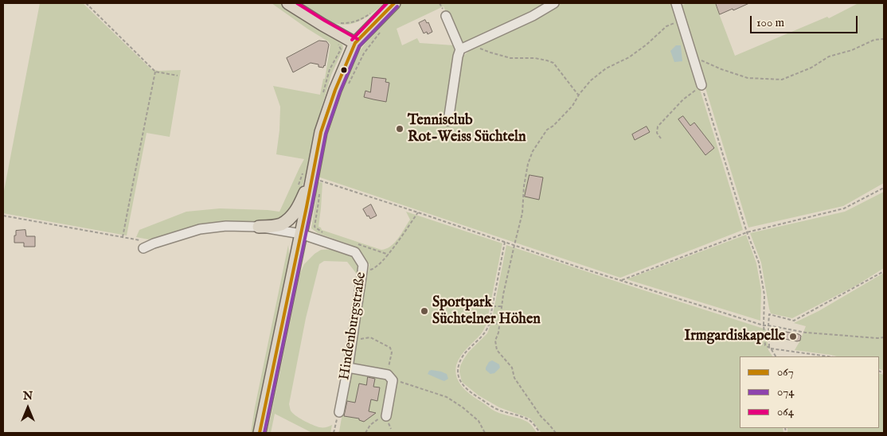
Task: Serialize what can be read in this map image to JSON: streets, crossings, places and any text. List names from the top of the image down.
{
  "streets": {
    "street": ["Hindenburgstraße"]
  },
  "places": ["Tennisclub Rot-Weiss Süchteln", "Sportpark Süchtelner Höhen", "Irmgardiskapelle"],
  "lines": ["transit line 067", "transit line 064", "transit line 074"],
  "legend": ["067", "074", "064"],
  "scale_bar": "100 m",
  "north": "top"
}
